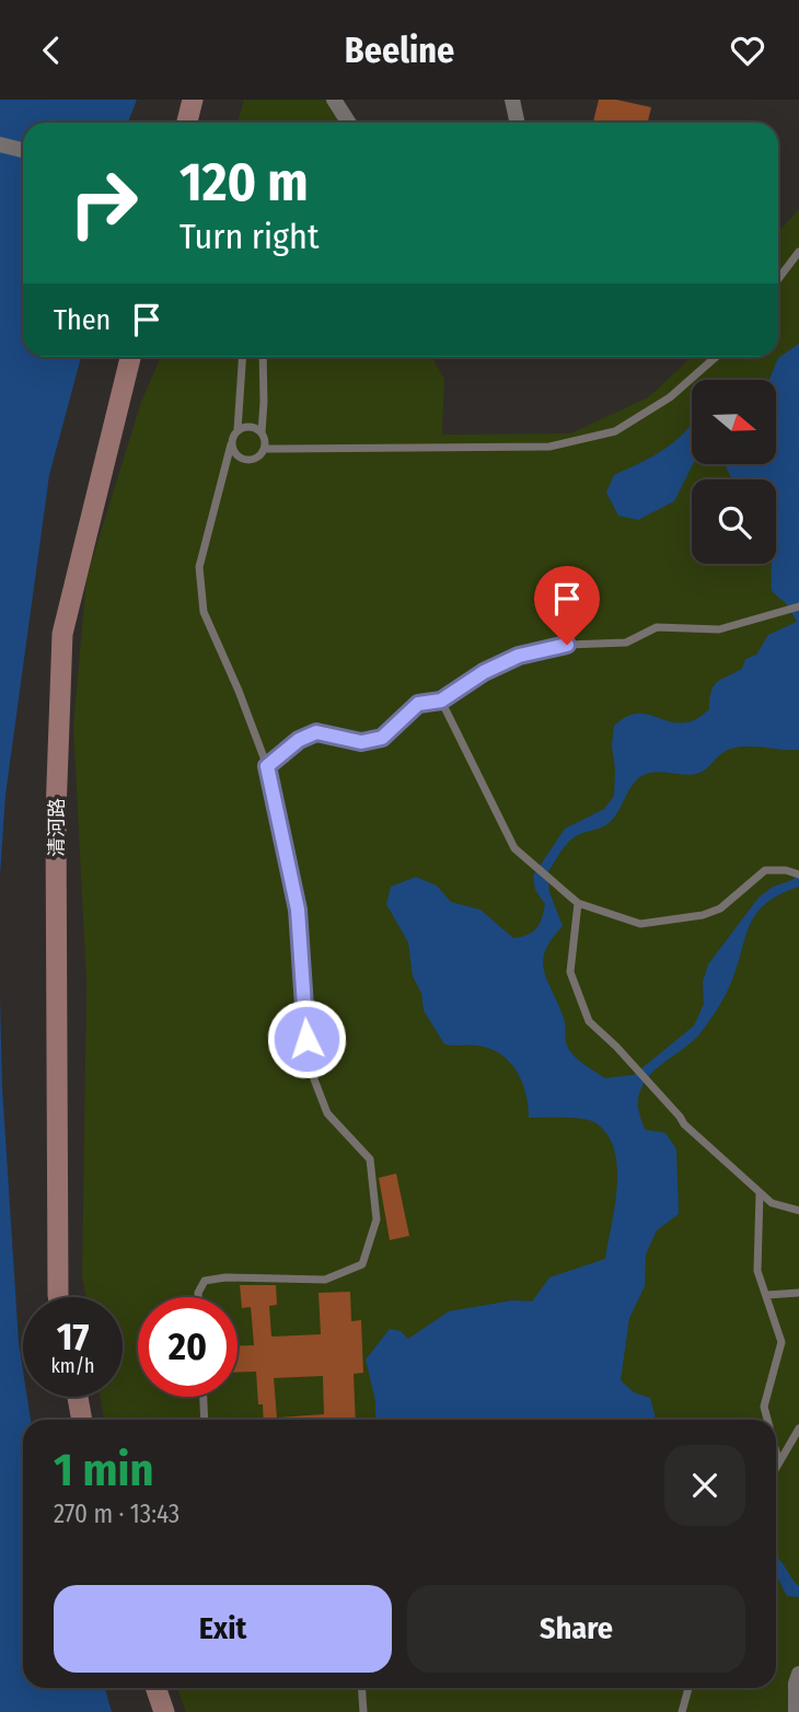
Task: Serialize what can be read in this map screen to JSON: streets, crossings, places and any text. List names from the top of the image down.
{
  "streets": {
    "street": ["清河路"]
  },
  "north": "right",
  "page": {
    "header": "Beeline",
    "turn": ["120 m", "Turn right"],
    "then": "Then",
    "speed": "17 km/h",
    "limit": "20",
    "heading": ["1 min", "270 m · 13:43"],
    "buttons": ["Exit", "Share"]
  }
}
